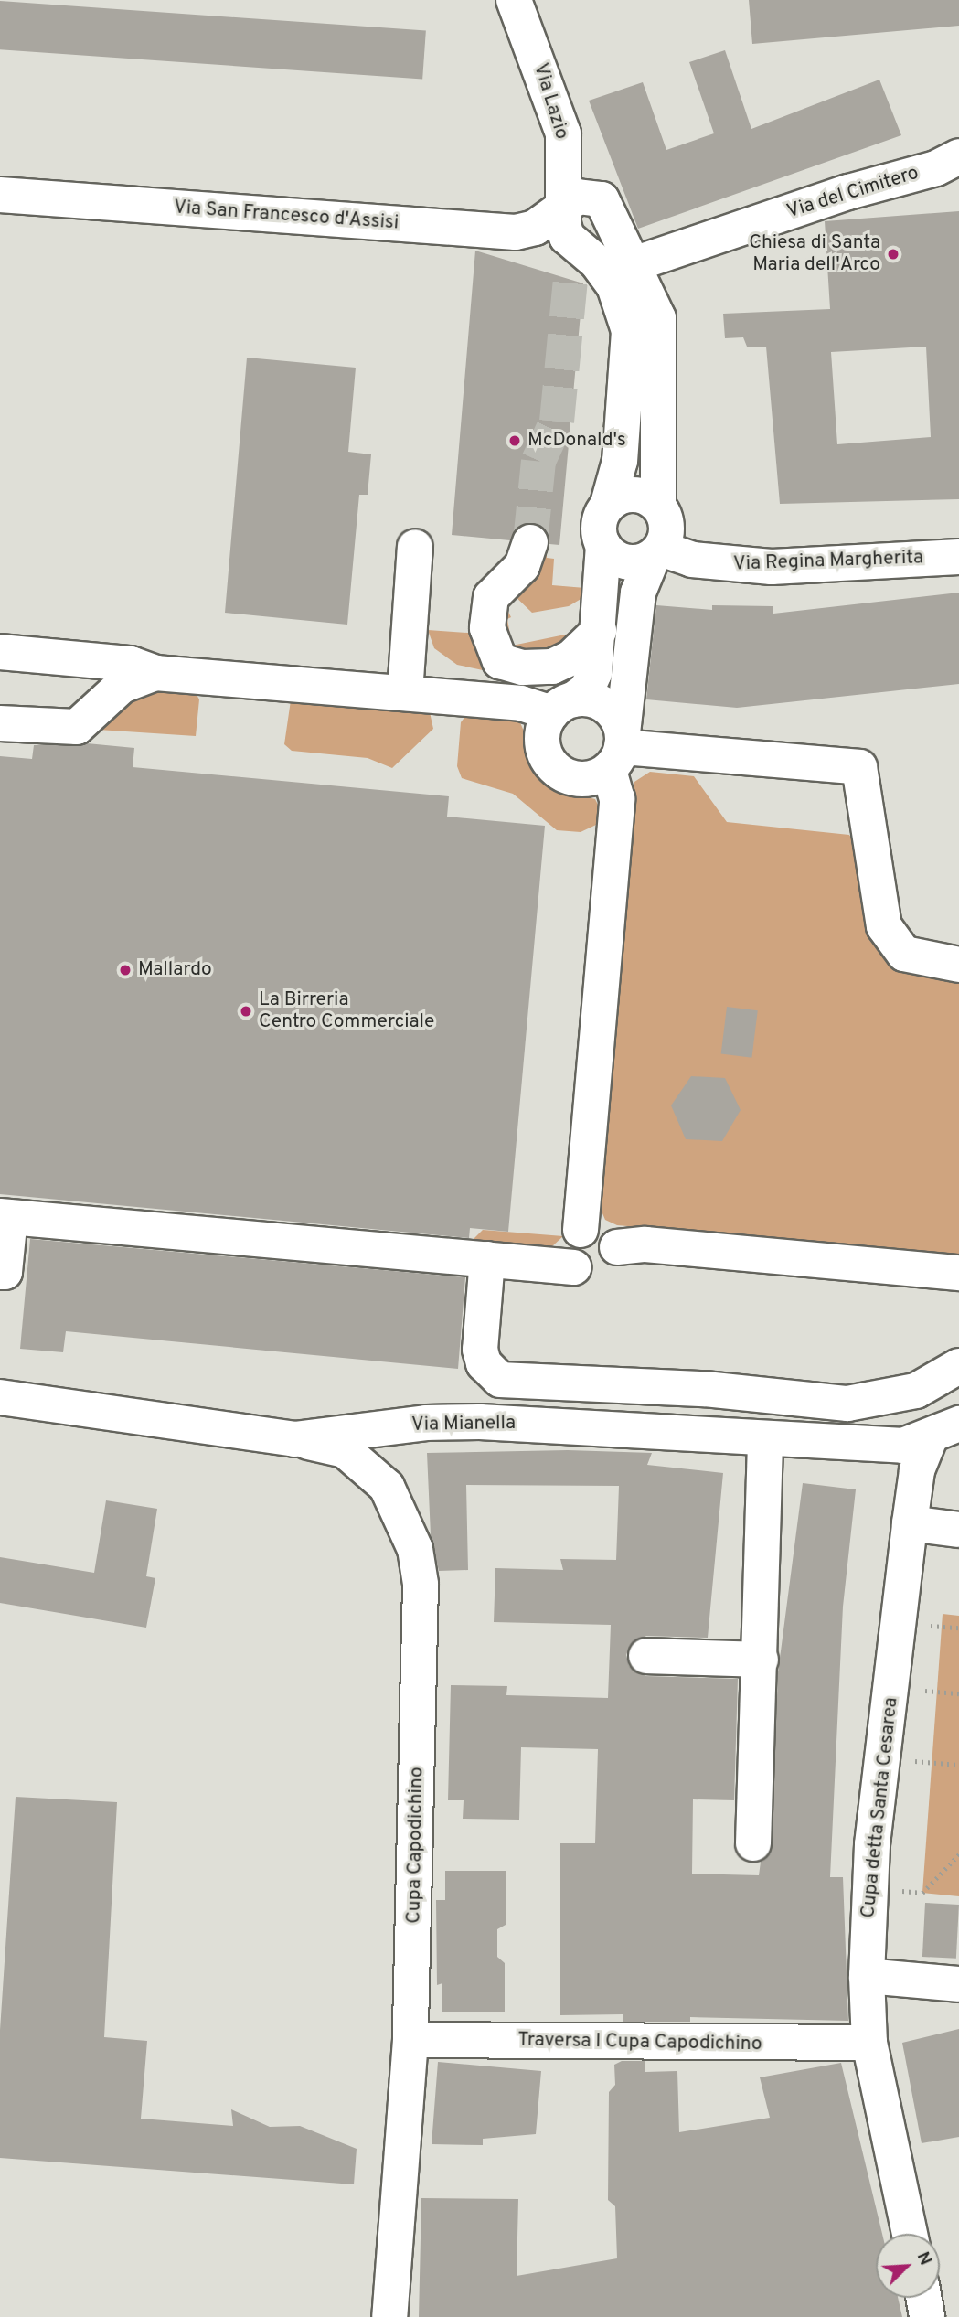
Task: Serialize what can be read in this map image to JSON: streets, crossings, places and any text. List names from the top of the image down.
{
  "streets": {
    "street": [
      "Via Lazio",
      "Via del Cimitero",
      "Via San Francesco d'Assisi",
      "Via Regina Margherita",
      "Via Mianella",
      "Cupa detta Santa Cesarea",
      "Cupa Capodichino",
      "Traversa I Cupa Capodichino"
    ]
  },
  "crossings": [
    ["Via Lazio", "Via San Francesco d'Assisi"],
    ["Via del Cimitero", "Via San Francesco d'Assisi"],
    ["Via Mianella", "Cupa detta Santa Cesarea"],
    ["Via Mianella", "Cupa Capodichino"],
    ["Cupa detta Santa Cesarea", "Traversa I Cupa Capodichino"],
    ["Cupa Capodichino", "Traversa I Cupa Capodichino"]
  ],
  "places": [
    "Chiesa di Santa Maria dell'Arco",
    "McDonald's",
    "Mallardo",
    "La Birreria Centro Commerciale"
  ],
  "north": "top right"
}
